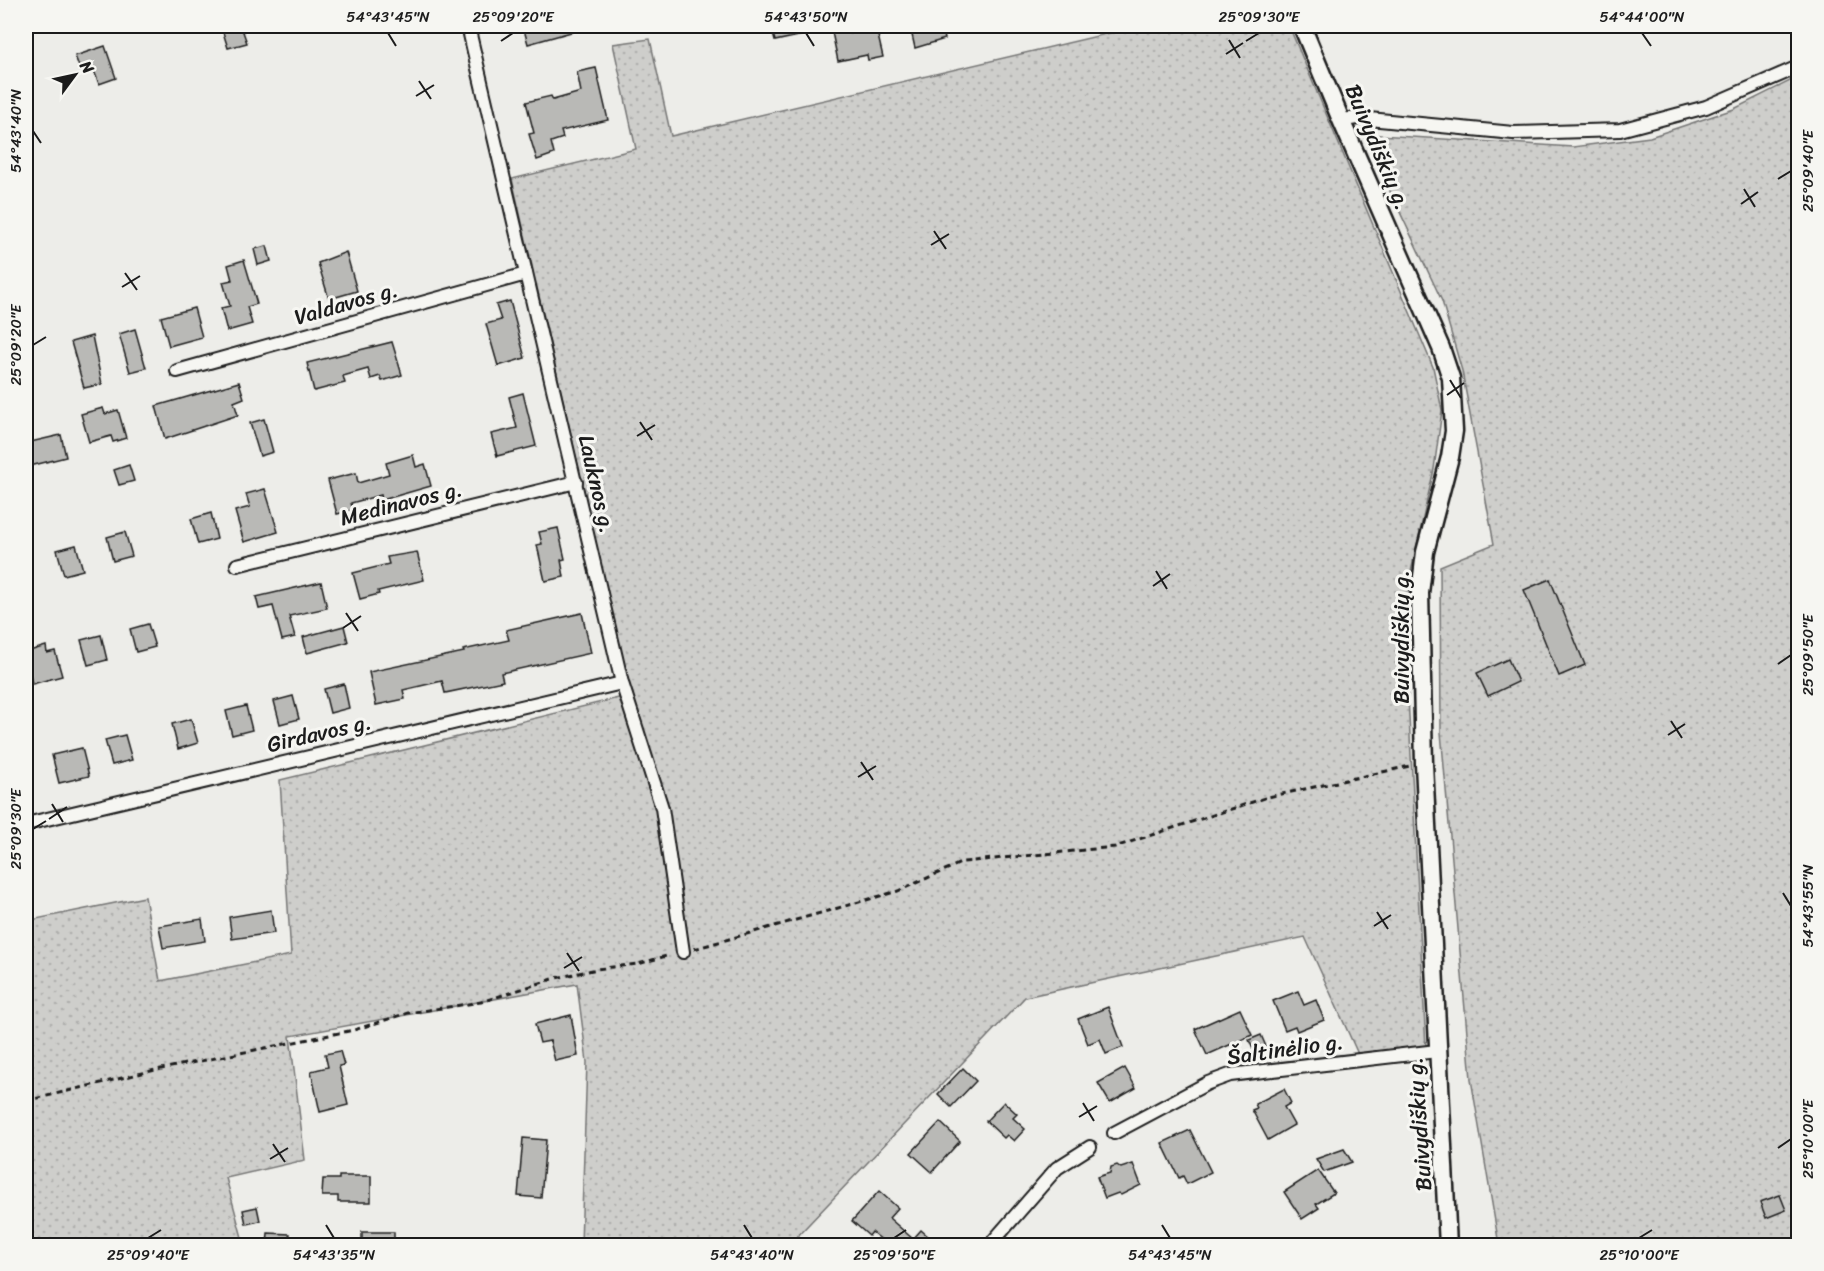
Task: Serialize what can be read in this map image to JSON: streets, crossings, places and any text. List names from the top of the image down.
{
  "streets": {
    "main road": ["Buivydiškių g."],
    "street": [
      "Valdavos g.",
      "Lauknos g.",
      "Medinavos g.",
      "Girdavos g.",
      "Šaltinėlio g."
    ]
  },
  "crossings": [
    ["Buivydiškių g.", "Šaltinėlio g."],
    ["Valdavos g.", "Lauknos g."],
    ["Lauknos g.", "Medinavos g."],
    ["Lauknos g.", "Girdavos g."]
  ],
  "north": "top right",
  "coordinates": [
    "54°43'45\"N",
    "25°09'20\"E",
    "54°43'50\"N",
    "25°09'30\"E",
    "54°44'00\"N",
    "54°43'40\"N",
    "25°09'40\"E",
    "25°09'50\"E",
    "54°43'55\"N",
    "25°10'00\"E",
    "54°43'35\"N"
  ]
}
